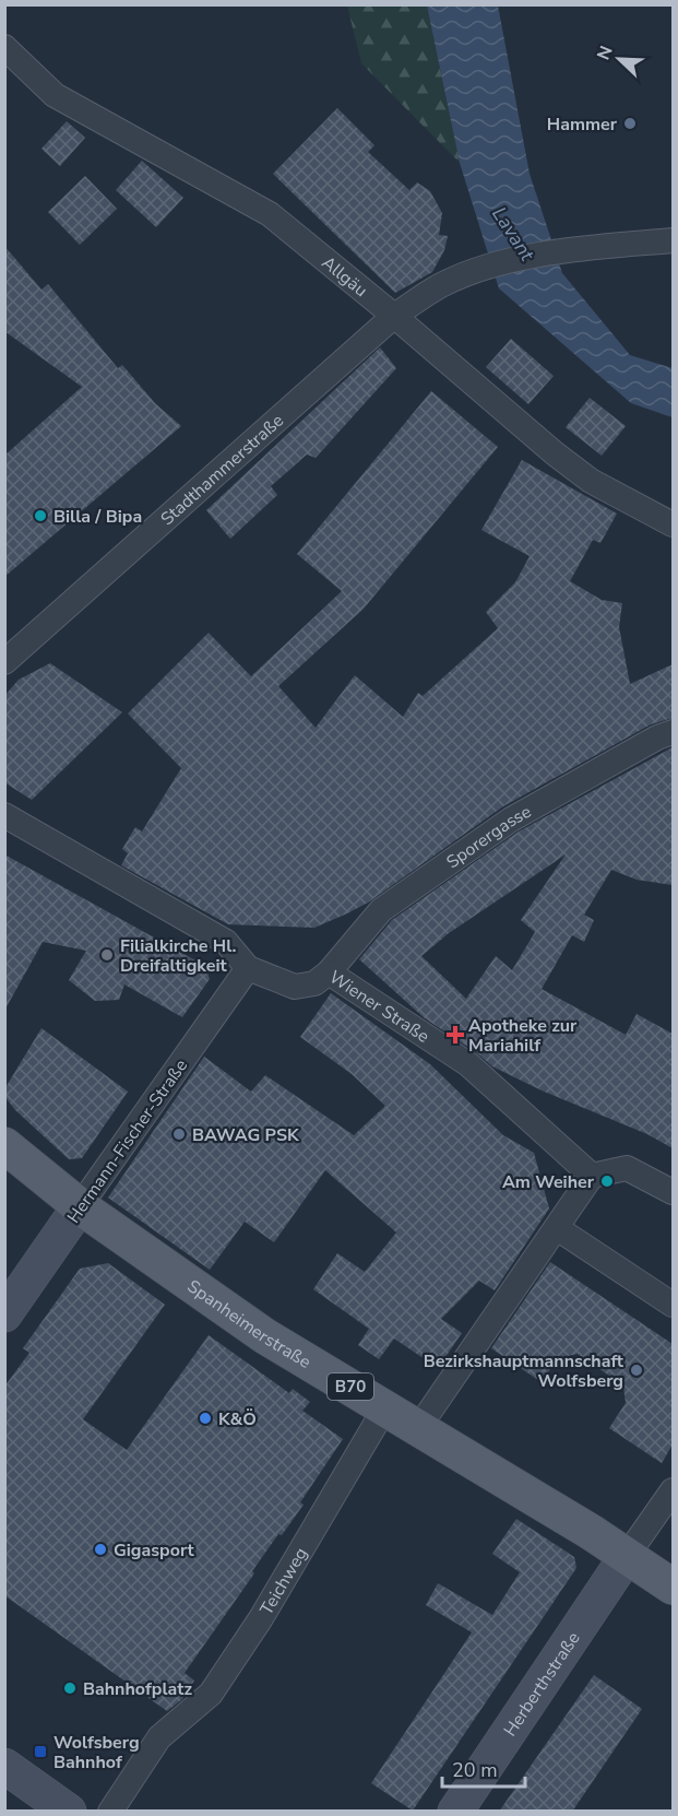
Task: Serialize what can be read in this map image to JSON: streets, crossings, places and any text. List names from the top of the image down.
{
  "streets": {
    "main road": [
      "Hermann-Fischer-Straße",
      "Spanheimerstraße",
      "B70",
      "Herberthstraße"
    ],
    "street": [
      "Allgäu",
      "Stadthammerstraße",
      "Sporergasse",
      "Wiener Straße",
      "Teichweg"
    ]
  },
  "crossings": [
    ["Allgäu", "Stadthammerstraße"],
    ["Sporergasse", "Wiener Straße"],
    ["Wiener Straße", "Hermann-Fischer-Straße"],
    ["Hermann-Fischer-Straße", "Spanheimerstraße"],
    ["Spanheimerstraße", "Teichweg"],
    ["Spanheimerstraße", "Herberthstraße"]
  ],
  "water": ["Lavant"],
  "places": {
    "other": [
      "Hammer",
      "Billa / Bipa",
      "Filialkirche Hl. Dreifaltigkeit",
      "BAWAG PSK",
      "Am Weiher",
      "Bezirkshauptmannschaft Wolfsberg",
      "K&Ö",
      "Gigasport",
      "Bahnhofplatz"
    ],
    "health": ["Apotheke zur Mariahilf"],
    "transit": ["Wolfsberg Bahnhof"]
  },
  "scale_bar": "20 m",
  "north": "top left"
}
